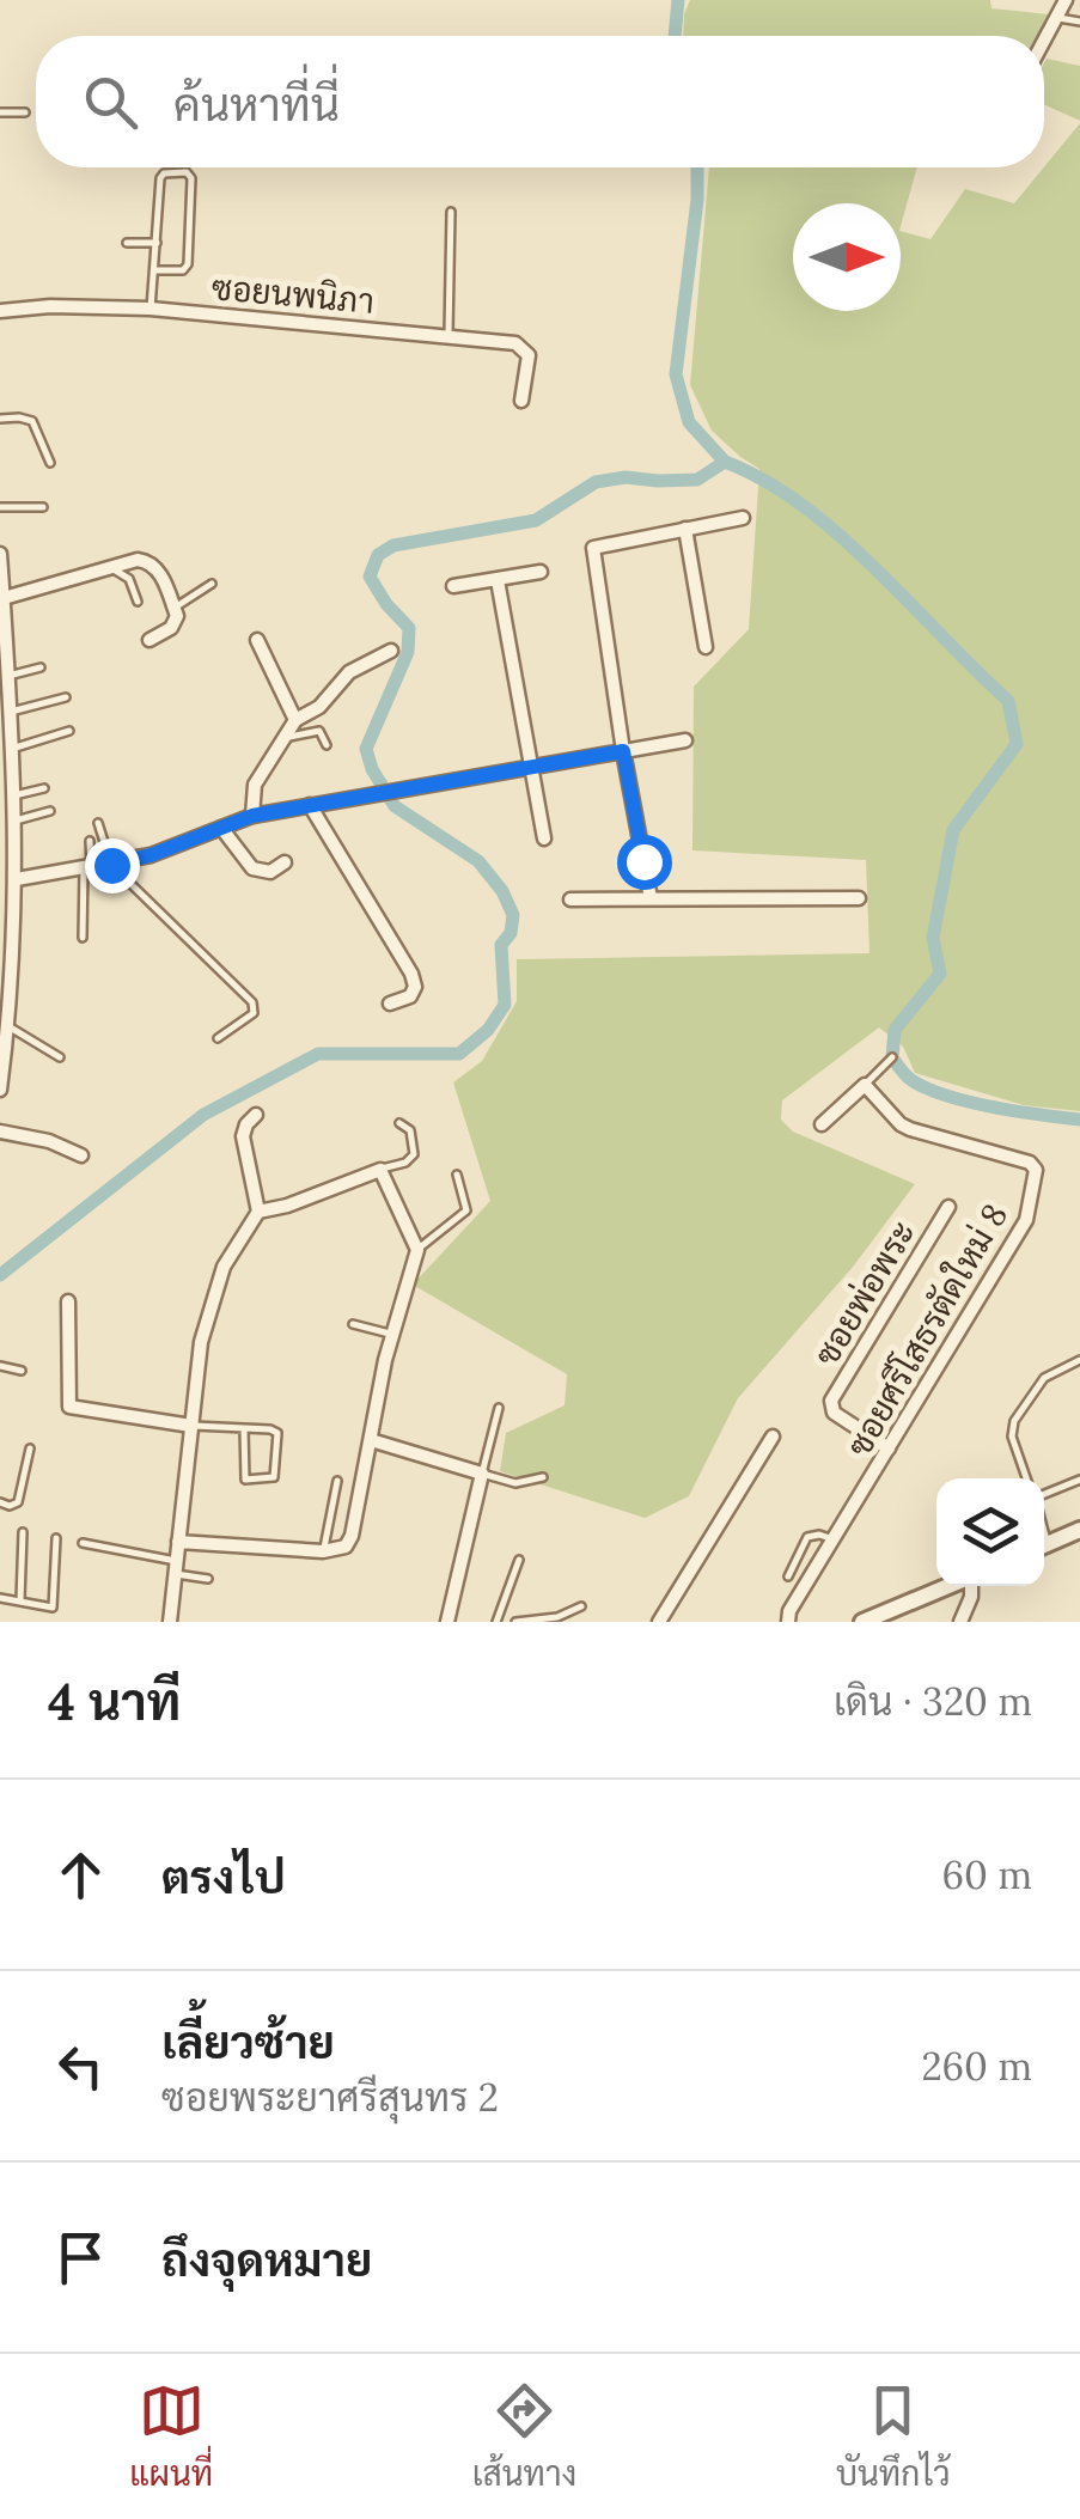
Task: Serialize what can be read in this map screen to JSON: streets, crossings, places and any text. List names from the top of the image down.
{
  "streets": {
    "street": ["ซอยนพนิภา", "ซอยพ่อพระ", "ซอยศรีโสธรตัดใหม่ 8"]
  },
  "crossings": [
    ["ซอยพ่อพระ", "ซอยศรีโสธรตัดใหม่ 8"]
  ],
  "north": "right",
  "page": {
    "search": "ค้นหาที่นี่",
    "heading": ["4 นาที", "เดิน · 320 m"],
    "list": [
      ["ตรงไป", "60 m"],
      ["เลี้ยวซ้าย", "ซอยพระยาศรีสุนทร 2", "260 m"],
      "ถึงจุดหมาย"
    ],
    "nav": ["แผนที่", "เส้นทาง", "บันทึกไว้"]
  }
}
